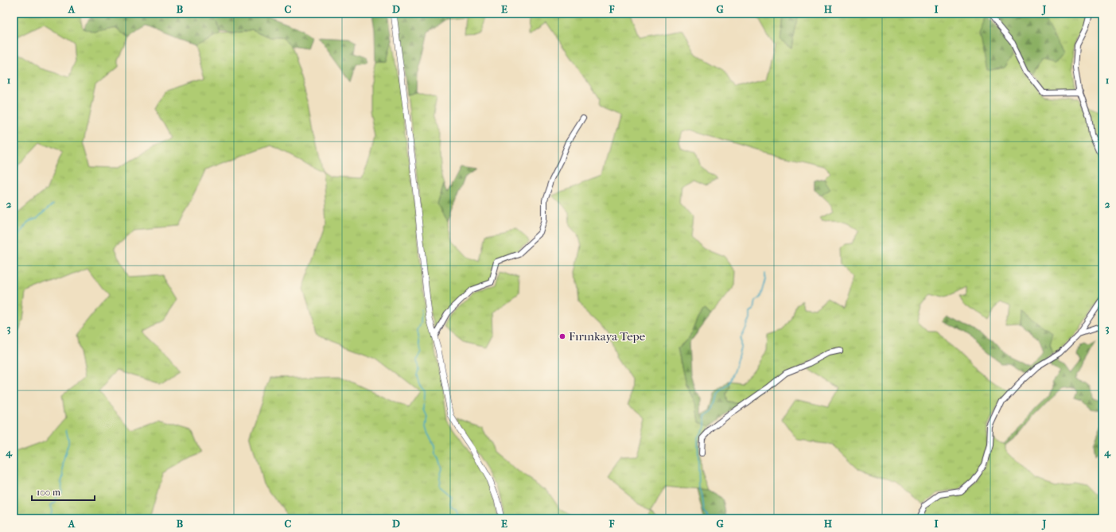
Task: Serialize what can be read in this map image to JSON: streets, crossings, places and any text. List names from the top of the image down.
{
  "places": ["Fırınkaya Tepe"],
  "scale_bar": "100 m",
  "grid": {
    "columns": [
      "A",
      "B",
      "C",
      "D",
      "E",
      "F",
      "G",
      "H",
      "I",
      "J"
    ],
    "rows": [
      "1",
      "2",
      "3",
      "4"
    ]
  }
}
